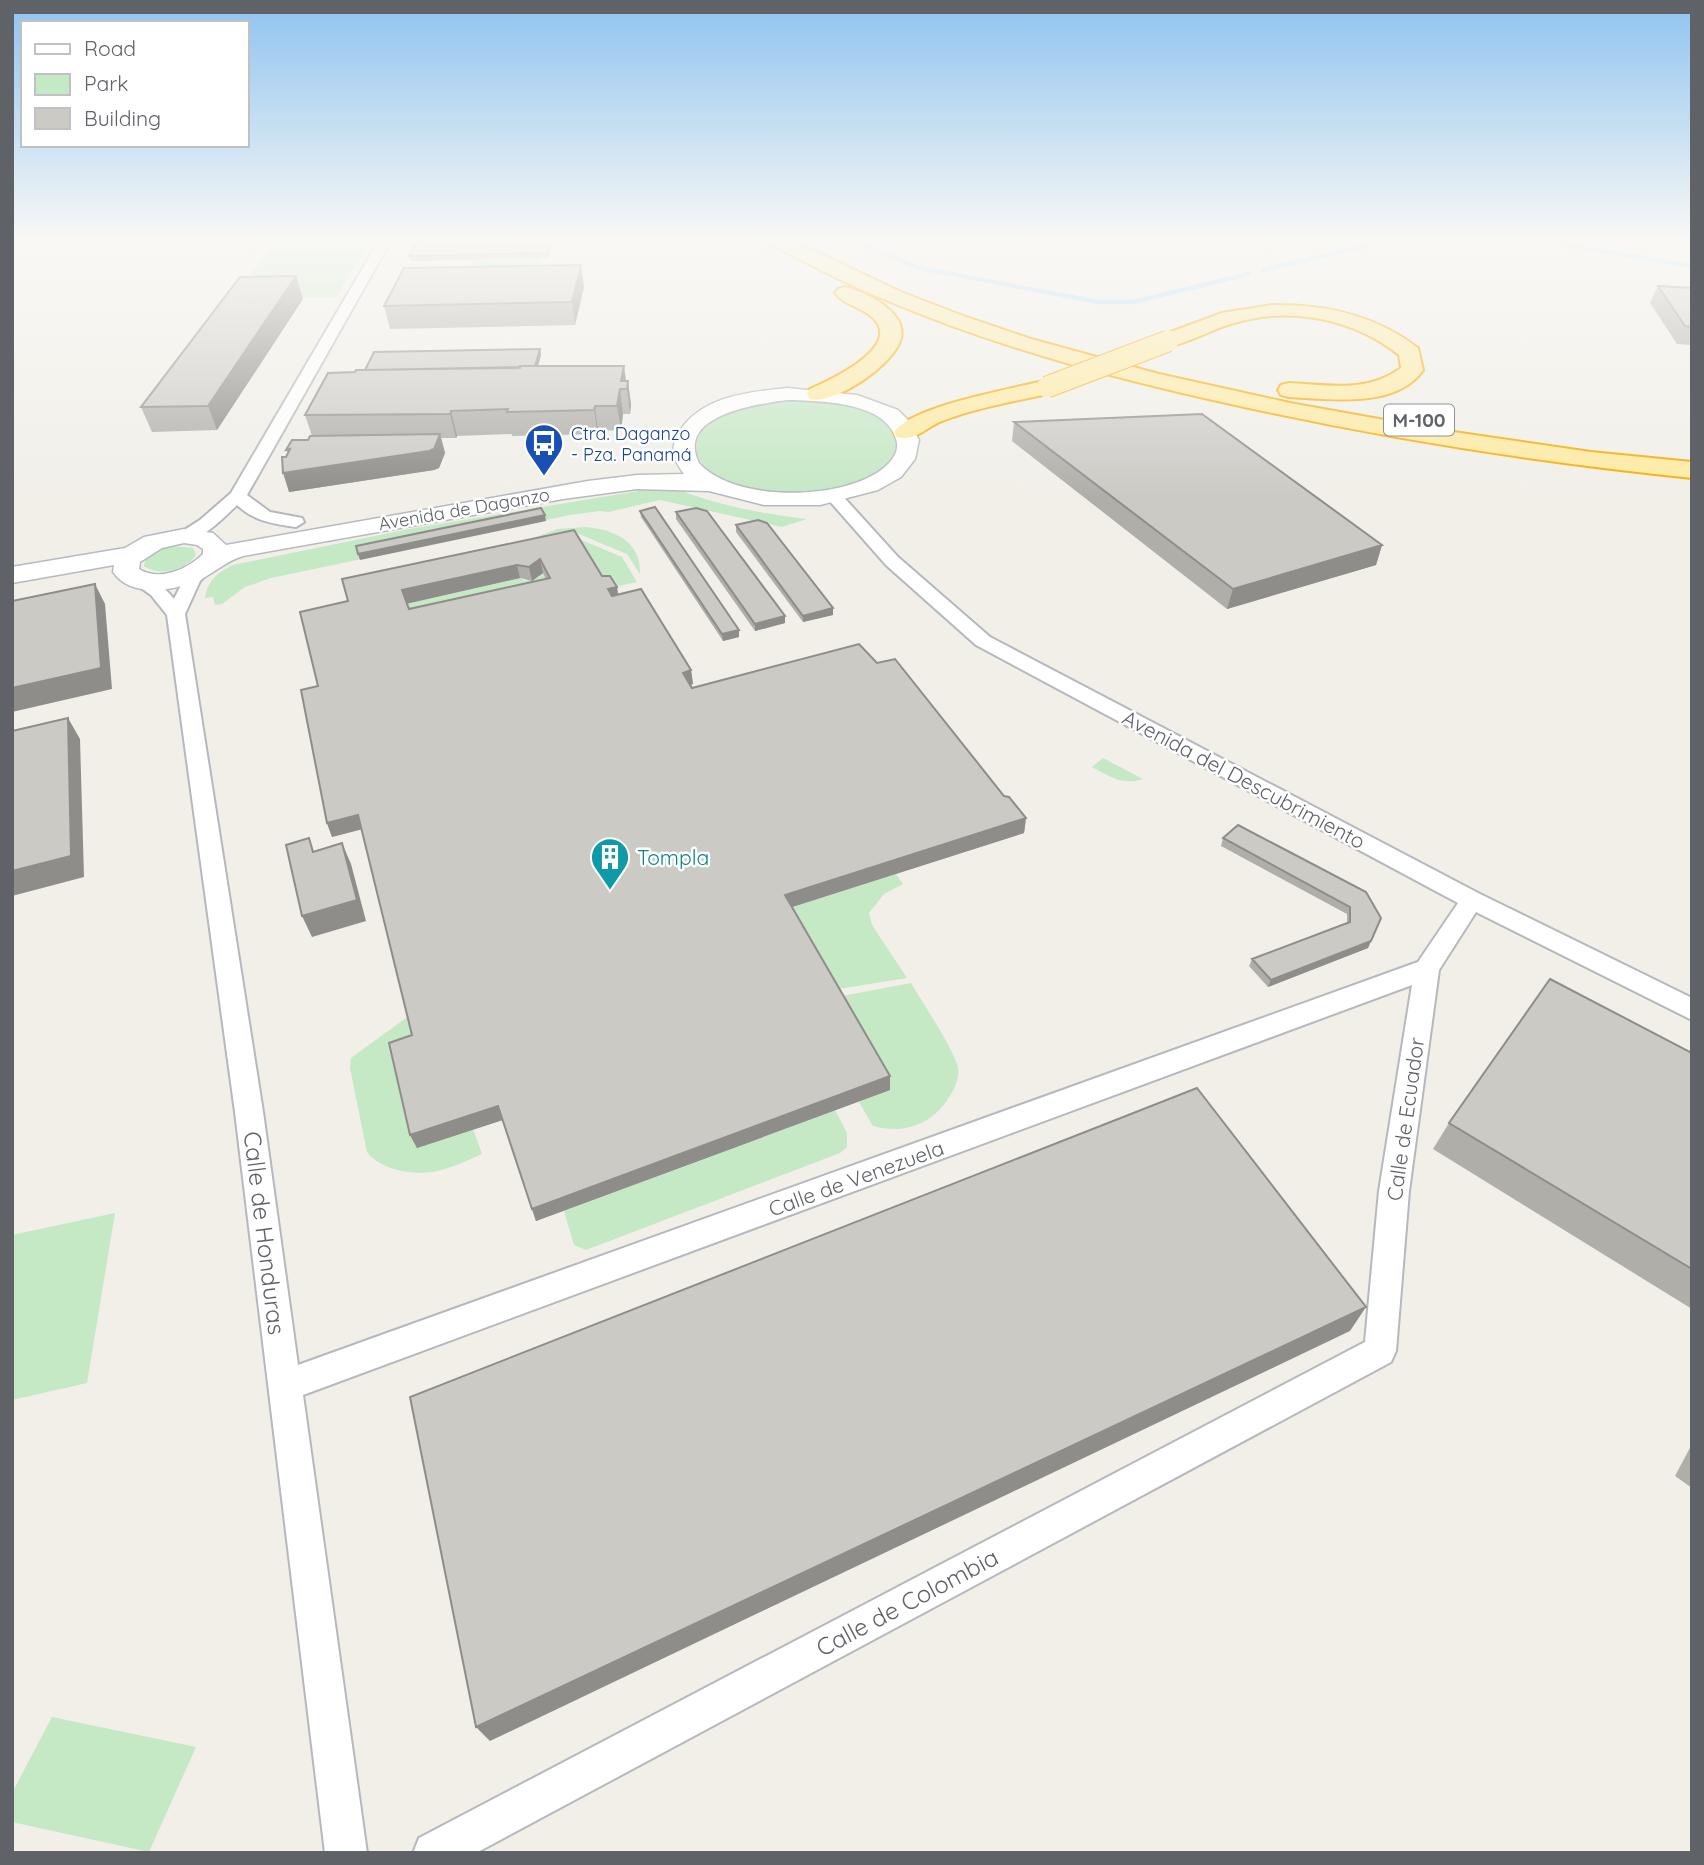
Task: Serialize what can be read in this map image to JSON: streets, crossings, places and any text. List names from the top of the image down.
{
  "streets": {
    "highway": ["M-100"],
    "main road": ["Avenida de Daganzo"],
    "street": [
      "Avenida del Descubrimiento",
      "Calle de Ecuador",
      "Calle de Venezuela",
      "Calle de Honduras",
      "Calle de Colombia"
    ]
  },
  "crossings": [
    ["Avenida de Daganzo", "Avenida del Descubrimiento"],
    ["Avenida del Descubrimiento", "Calle de Ecuador"],
    ["Calle de Ecuador", "Calle de Venezuela"],
    ["Calle de Ecuador", "Calle de Colombia"],
    ["Calle de Venezuela", "Calle de Honduras"]
  ],
  "places": {
    "bus stop": ["Ctra. Daganzo - Pza. Panamá"],
    "building": ["Tompla"]
  },
  "legend": ["Road", "Park", "Building"]
}
